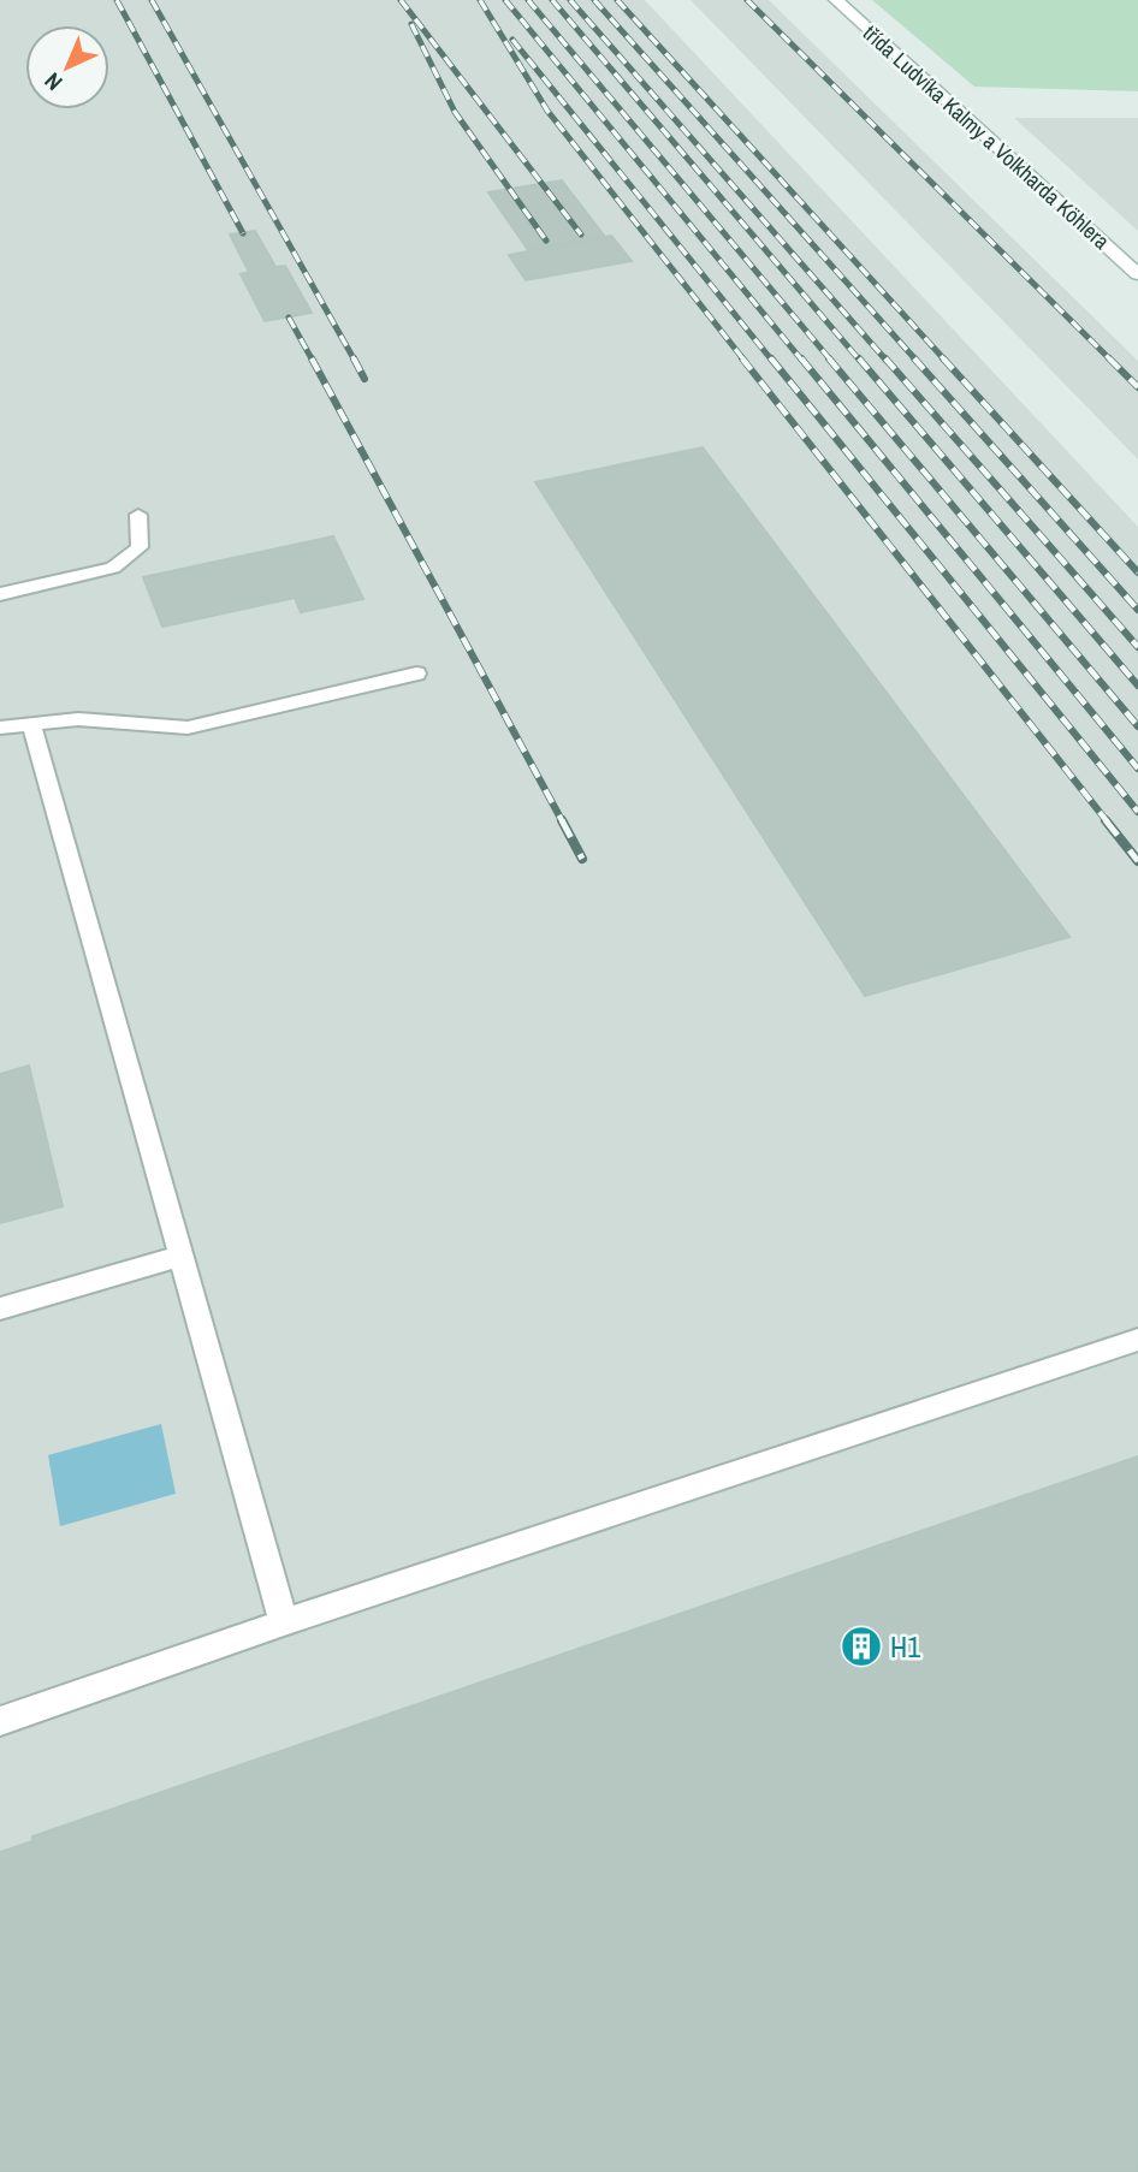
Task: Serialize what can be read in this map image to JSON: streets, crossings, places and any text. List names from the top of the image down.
{
  "streets": {
    "street": ["třída Ludvíka Kalmy a Volkharda Köhlera"]
  },
  "places": {
    "building": ["H1"]
  },
  "north": "bottom left"
}
